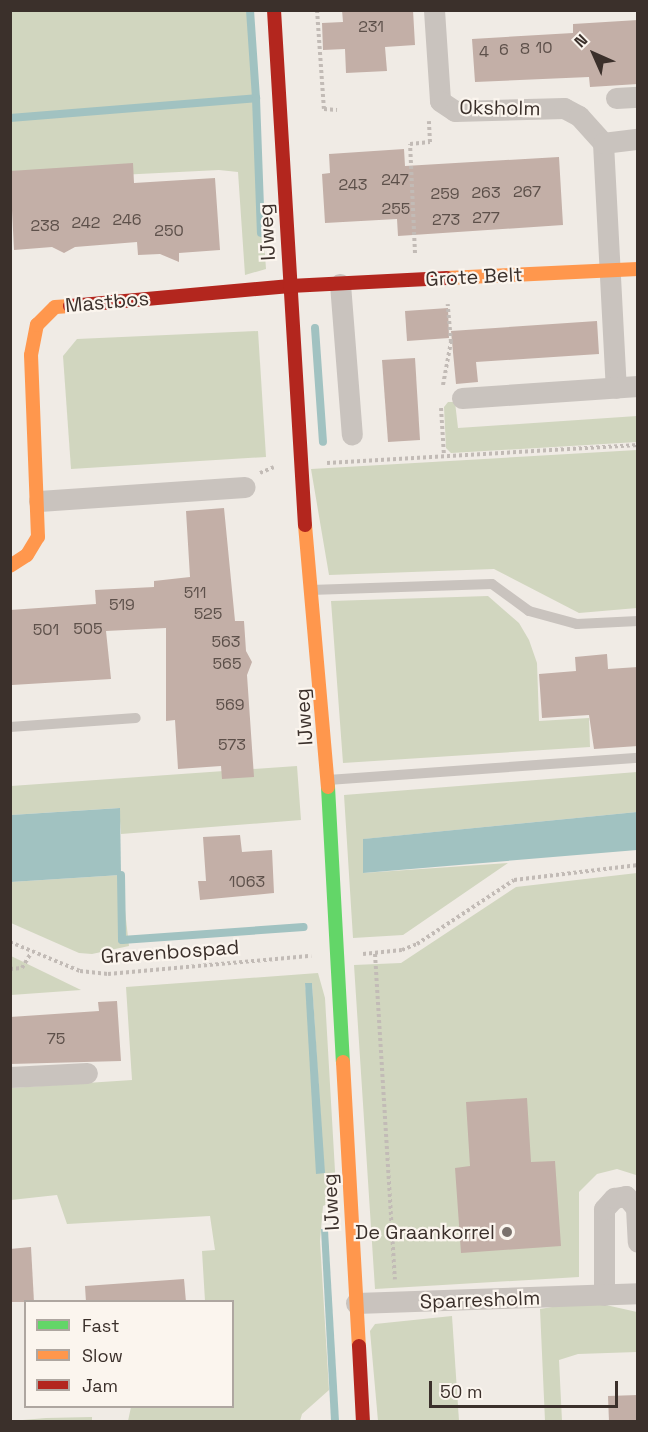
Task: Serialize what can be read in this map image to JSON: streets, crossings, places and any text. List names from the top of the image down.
{
  "streets": {
    "street": [
      "Oksholm",
      "IJweg",
      "Grote Belt",
      "Mastbos",
      "Sparresholm"
    ],
    "path": ["Gravenbospad"]
  },
  "crossings": [
    ["IJweg", "Grote Belt"],
    ["IJweg", "Mastbos"],
    ["IJweg", "Gravenbospad"],
    ["IJweg", "Sparresholm"],
    ["Grote Belt", "Mastbos"]
  ],
  "places": ["De Graankorrel"],
  "house_numbers": [
    "231",
    "10",
    "8",
    "6",
    "4",
    "247",
    "243",
    "267",
    "263",
    "259",
    "255",
    "277",
    "246",
    "273",
    "242",
    "238",
    "250",
    "511",
    "519",
    "525",
    "505",
    "501",
    "563",
    "565",
    "569",
    "573",
    "1063",
    "75"
  ],
  "legend": ["Fast", "Slow", "Jam"],
  "scale_bar": "50 m",
  "north": "top left"
}
